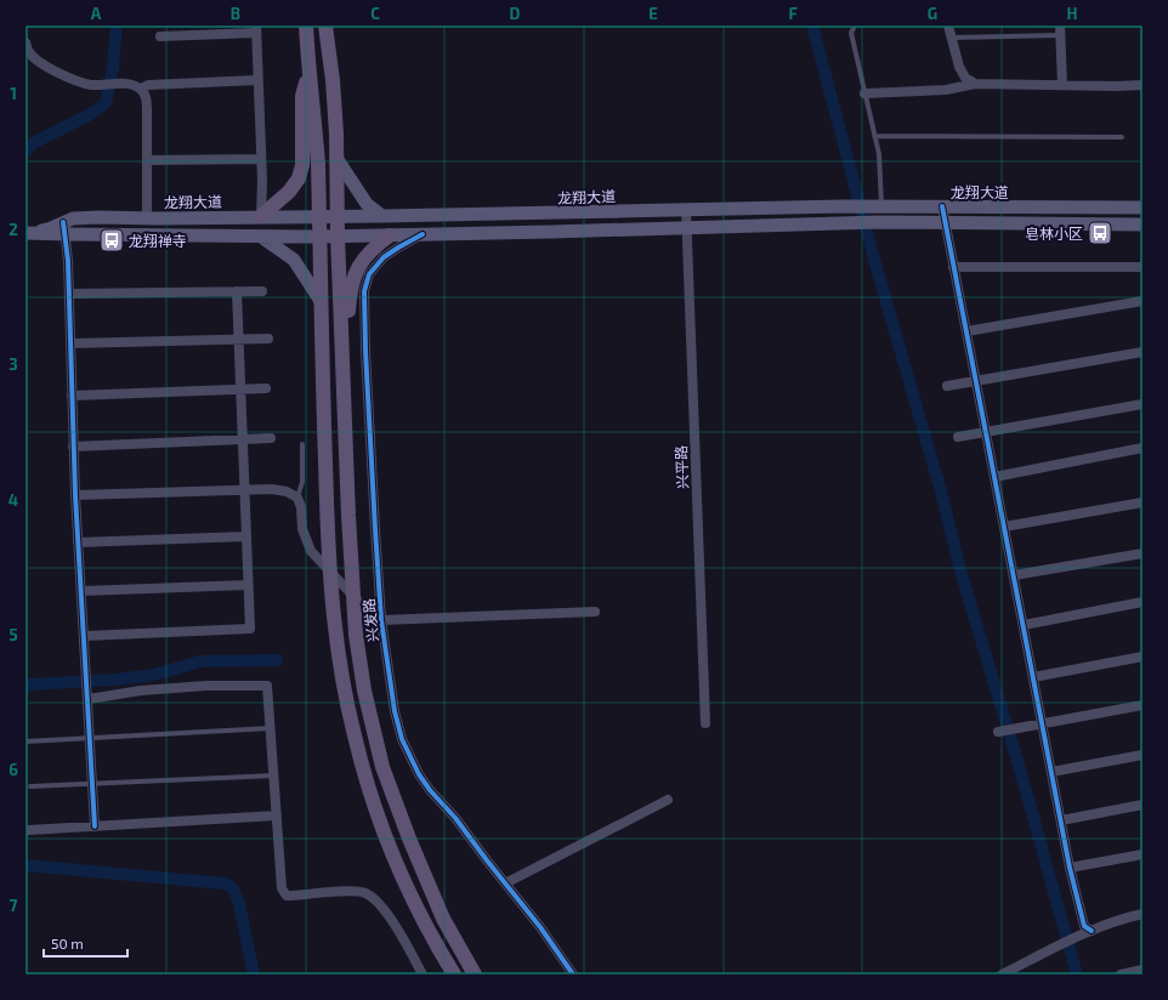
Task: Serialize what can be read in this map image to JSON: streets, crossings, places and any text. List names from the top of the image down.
{
  "streets": {
    "main road": ["龙翔大道"],
    "street": ["兴平路", "兴发路"]
  },
  "crossings": [
    ["龙翔大道", "兴平路"],
    ["龙翔大道", "兴发路"]
  ],
  "places": {
    "bus stop": ["皂林小区", "龙翔禅寺"]
  },
  "scale_bar": "50 m",
  "grid": {
    "columns": [
      "A",
      "B",
      "C",
      "D",
      "E",
      "F",
      "G",
      "H"
    ],
    "rows": [
      "1",
      "2",
      "3",
      "4",
      "5",
      "6",
      "7"
    ]
  }
}
